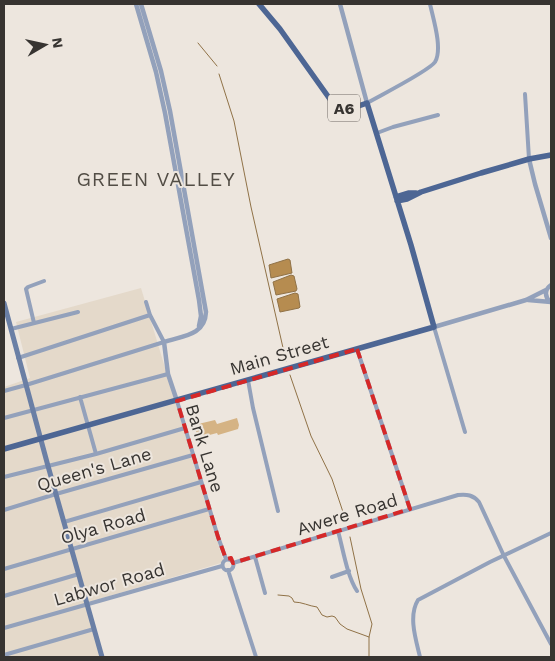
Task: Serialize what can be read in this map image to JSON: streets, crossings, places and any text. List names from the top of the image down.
{
  "streets": {
    "main road": ["A6", "Main Street"],
    "street": [
      "Bank Lane",
      "Queen's Lane",
      "Awere Road",
      "Olya Road",
      "Labwor Road"
    ]
  },
  "crossings": [
    ["A6", "Main Street"],
    ["Main Street", "Bank Lane"],
    ["Bank Lane", "Queen's Lane"],
    ["Bank Lane", "Awere Road"],
    ["Bank Lane", "Olya Road"],
    ["Bank Lane", "Labwor Road"],
    ["Awere Road", "Labwor Road"]
  ],
  "districts": ["GREEN VALLEY"],
  "north": "right"
}
